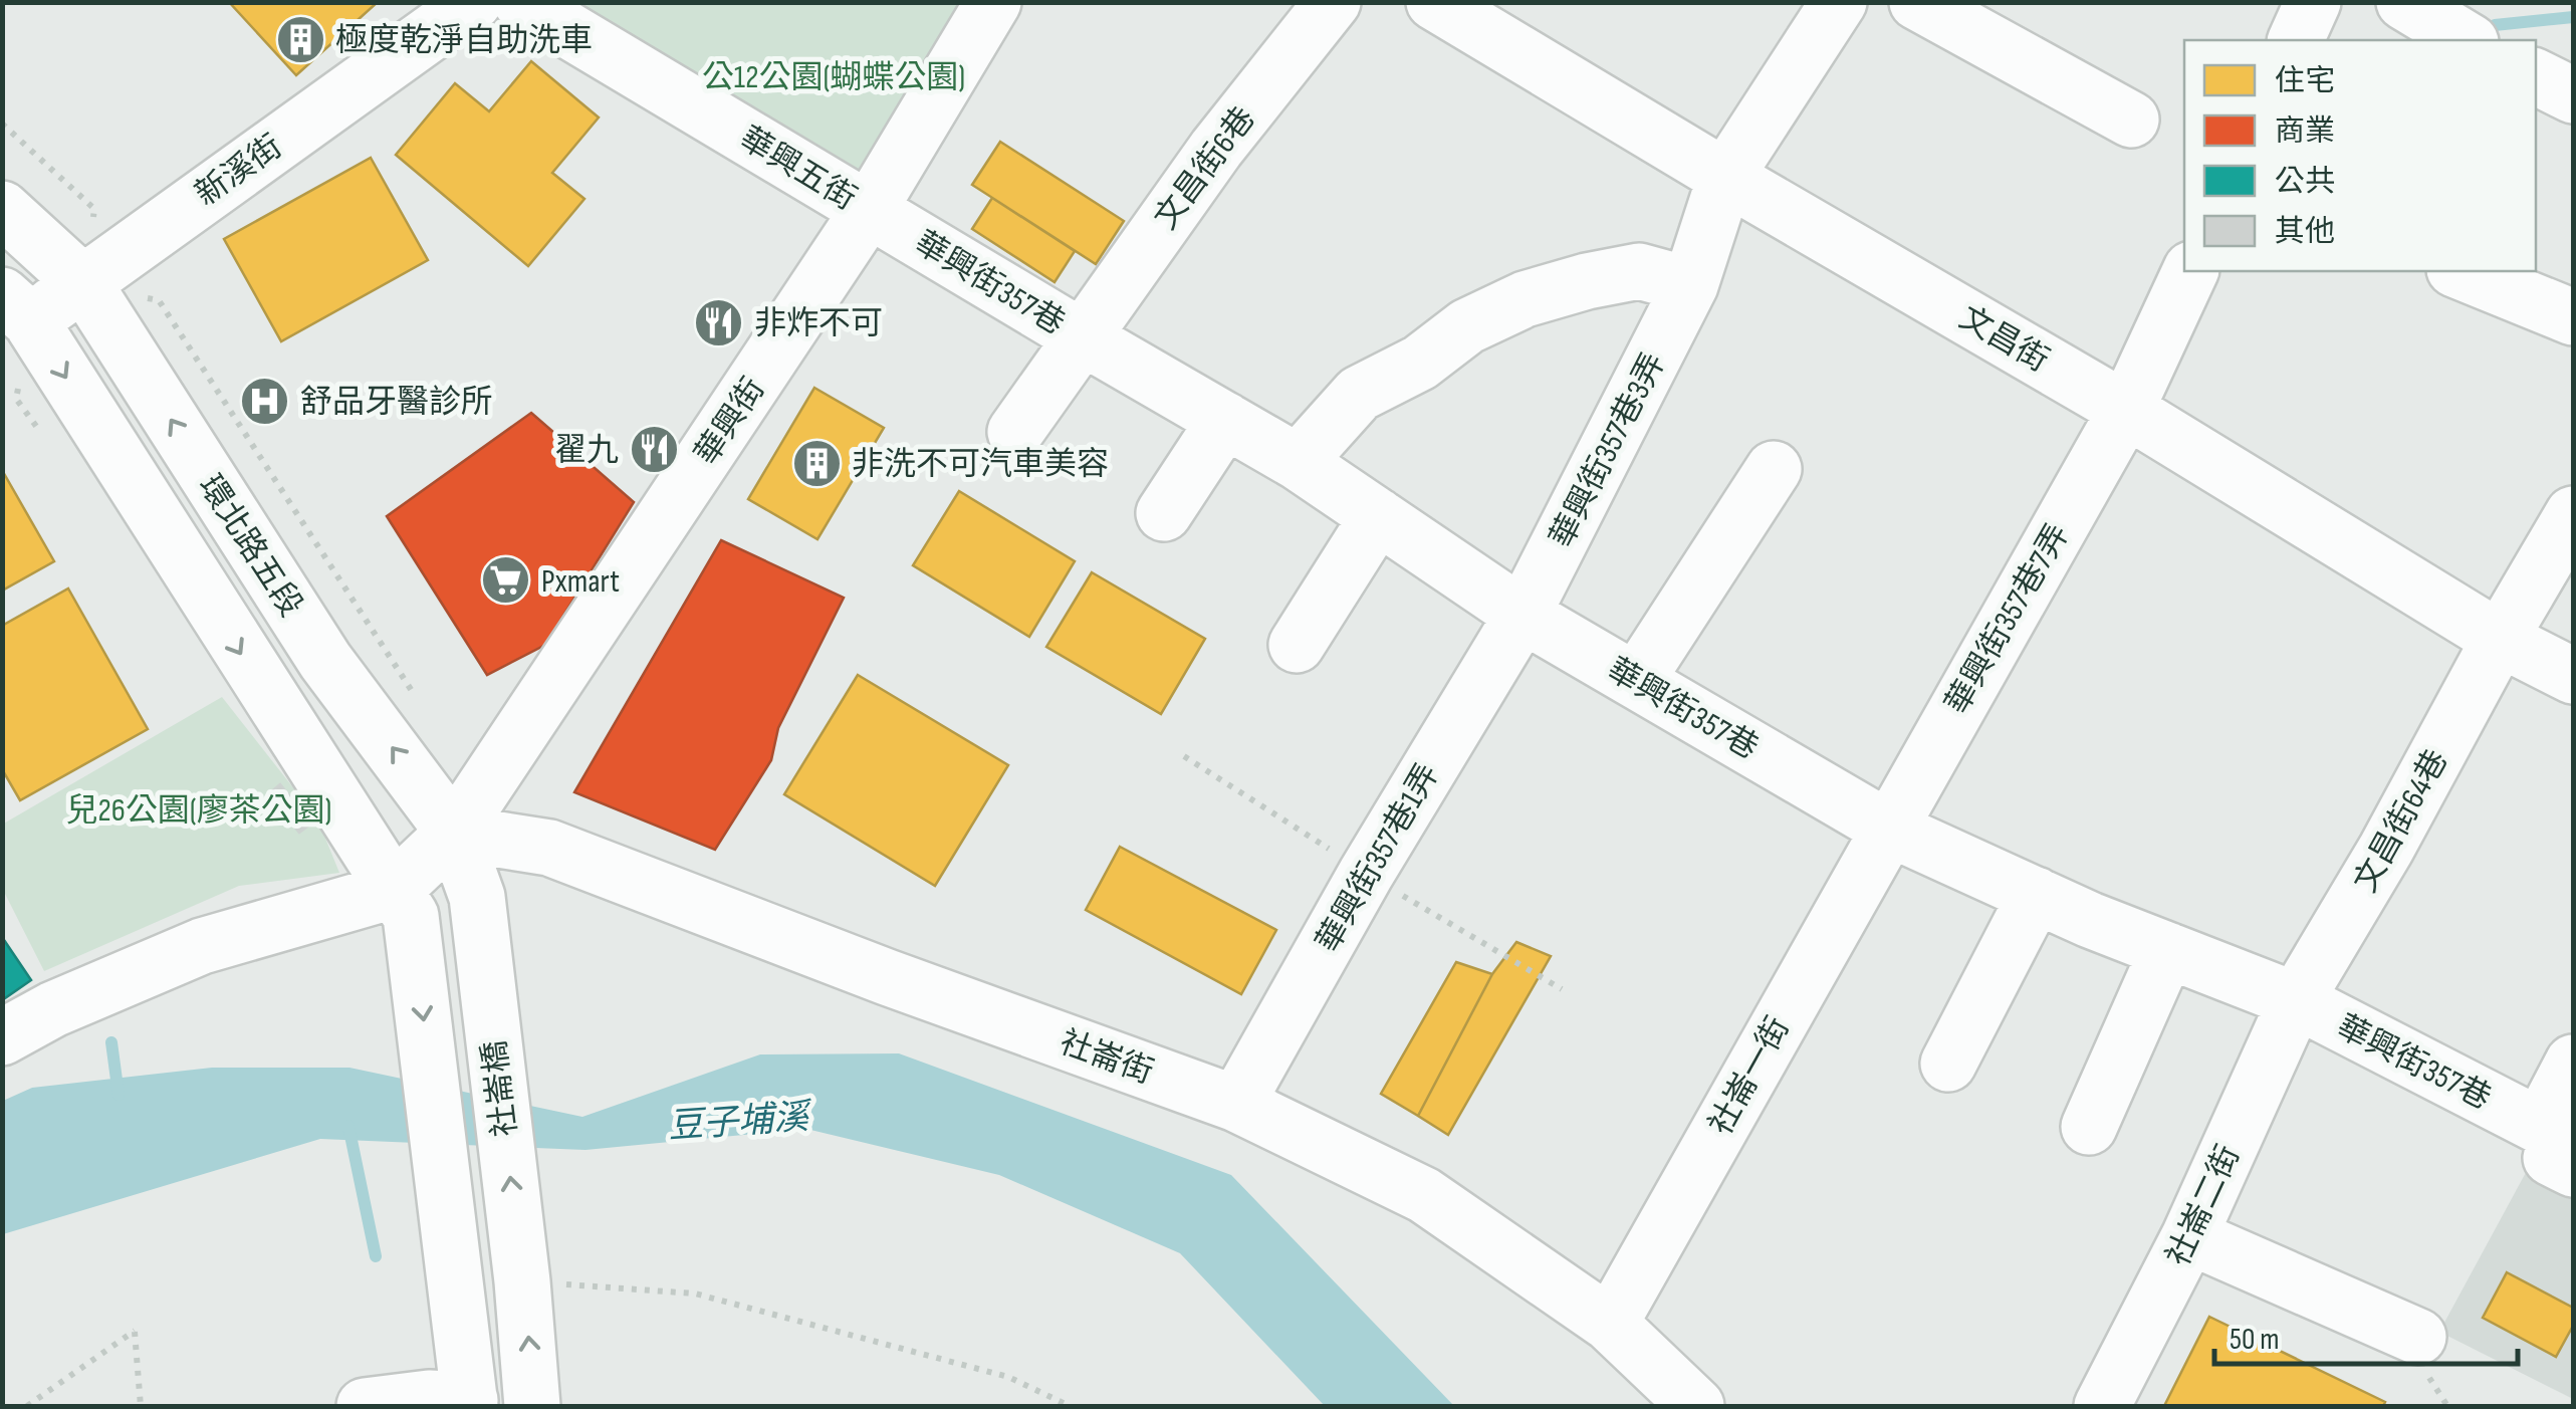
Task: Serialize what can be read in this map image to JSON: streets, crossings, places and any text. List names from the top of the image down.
{
  "streets": {
    "street": [
      "華興五街",
      "文昌街6巷",
      "新溪街",
      "華興街357巷",
      "文昌街",
      "華興街",
      "華興街357巷3弄",
      "環北路五段",
      "華興街357巷7弄",
      "文昌街64巷",
      "華興街357巷1弄",
      "社崙街",
      "社崙一街",
      "社崙橋",
      "社崙二街"
    ]
  },
  "crossings": [
    ["華興五街", "華興街357巷"],
    ["華興五街", "華興街"],
    ["文昌街6巷", "華興街357巷"],
    ["新溪街", "環北路五段"],
    ["華興街357巷", "華興街"],
    ["華興街357巷", "華興街357巷3弄"],
    ["華興街357巷", "華興街357巷7弄"],
    ["華興街357巷", "文昌街64巷"],
    ["華興街357巷", "華興街357巷1弄"],
    ["華興街357巷", "社崙一街"],
    ["華興街357巷", "社崙二街"],
    ["文昌街", "華興街357巷3弄"],
    ["文昌街", "華興街357巷7弄"],
    ["文昌街", "文昌街64巷"],
    ["華興街", "環北路五段"],
    ["華興街", "社崙街"],
    ["華興街", "社崙橋"],
    ["華興街357巷3弄", "華興街357巷1弄"],
    ["環北路五段", "社崙街"],
    ["環北路五段", "社崙橋"],
    ["華興街357巷7弄", "社崙一街"],
    ["文昌街64巷", "社崙二街"],
    ["華興街357巷1弄", "社崙街"],
    ["社崙街", "社崙一街"]
  ],
  "water": ["豆子埔溪"],
  "parks": ["公12公園(蝴蝶公園)", "兒26公園(廖茶公園)"],
  "places": {
    "building": ["極度乾淨自助洗車", "非洗不可汽車美容"],
    "restaurant": ["非炸不可", "翟九"],
    "hospital": ["舒品牙醫診所"],
    "supermarket": ["Pxmart"]
  },
  "legend": [
    "住宅",
    "商業",
    "公共",
    "其他"
  ],
  "scale_bar": "50 m"
}
